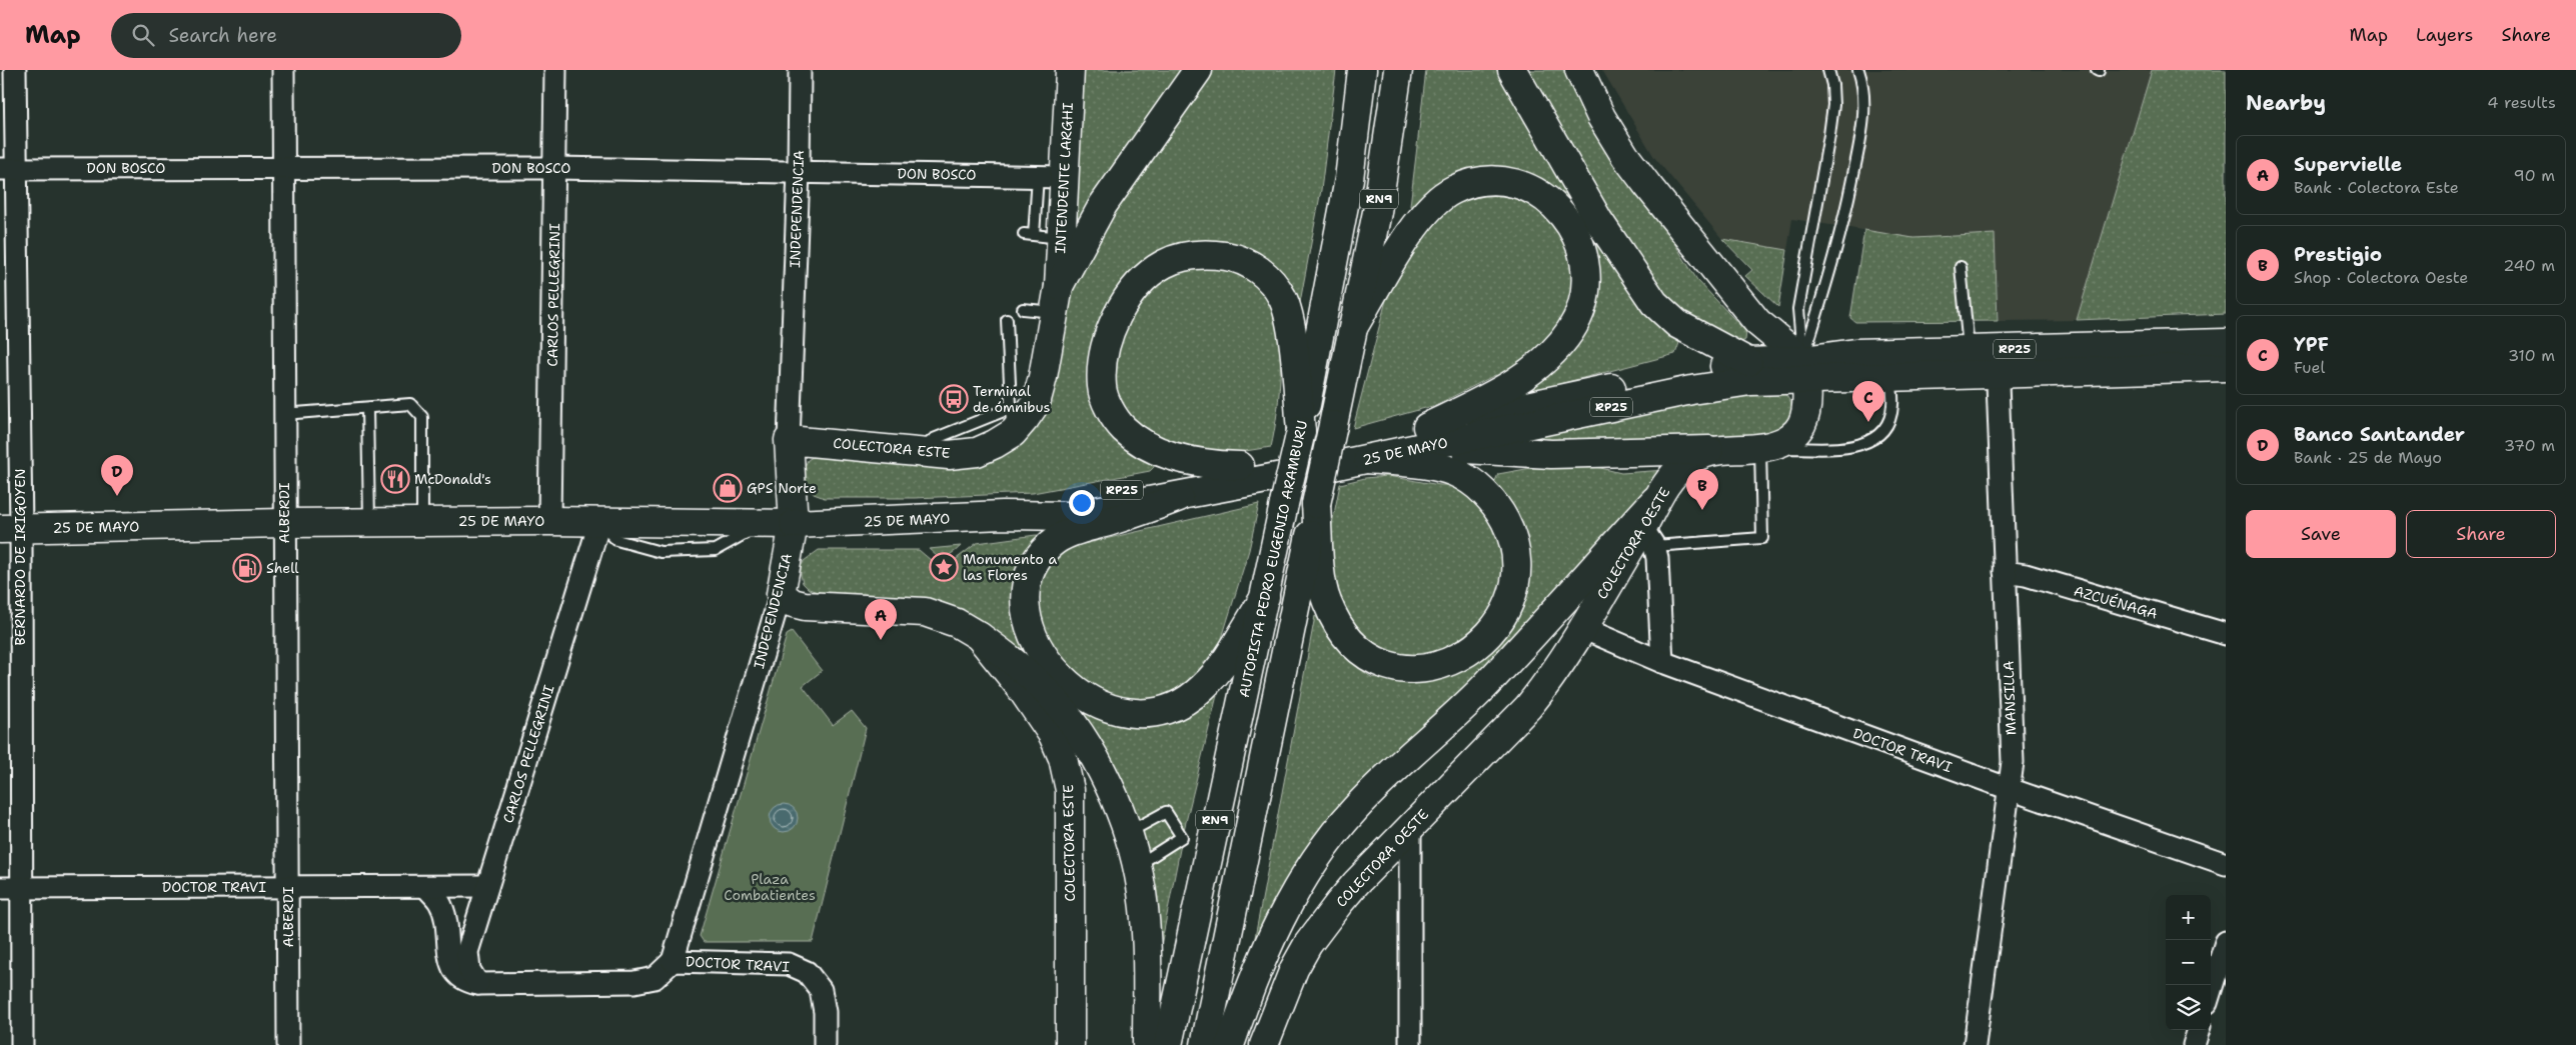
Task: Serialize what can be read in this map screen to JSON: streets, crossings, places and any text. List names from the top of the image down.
{
  "streets": {
    "main road": [
      "INTENDENTE LARGHI",
      "RN9",
      "INDEPENDENCIA",
      "RP25",
      "COLECTORA ESTE",
      "25 DE MAYO",
      "COLECTORA OESTE",
      "AUTOPISTA PEDRO EUGENIO ARAMBURU"
    ],
    "street": [
      "DON BOSCO",
      "CARLOS PELLEGRINI",
      "ALBERDI",
      "BERNARDO DE IRIGOYEN",
      "AZCUÉNAGA",
      "MANSILLA",
      "DOCTOR TRAVI"
    ]
  },
  "crossings": [
    ["DON BOSCO", "INTENDENTE LARGHI"],
    ["DON BOSCO", "INDEPENDENCIA"],
    ["DON BOSCO", "CARLOS PELLEGRINI"],
    ["DON BOSCO", "ALBERDI"],
    ["DON BOSCO", "BERNARDO DE IRIGOYEN"],
    ["INTENDENTE LARGHI", "COLECTORA ESTE"],
    ["INDEPENDENCIA", "COLECTORA ESTE"],
    ["INDEPENDENCIA", "25 DE MAYO"],
    ["INDEPENDENCIA", "DOCTOR TRAVI"],
    ["CARLOS PELLEGRINI", "25 DE MAYO"],
    ["CARLOS PELLEGRINI", "DOCTOR TRAVI"],
    ["RP25", "25 DE MAYO"],
    ["RP25", "COLECTORA OESTE"],
    ["RP25", "MANSILLA"],
    ["25 DE MAYO", "ALBERDI"],
    ["25 DE MAYO", "COLECTORA OESTE"],
    ["25 DE MAYO", "BERNARDO DE IRIGOYEN"],
    ["ALBERDI", "DOCTOR TRAVI"],
    ["COLECTORA OESTE", "DOCTOR TRAVI"],
    ["BERNARDO DE IRIGOYEN", "DOCTOR TRAVI"],
    ["AZCUÉNAGA", "MANSILLA"],
    ["MANSILLA", "DOCTOR TRAVI"]
  ],
  "parks": ["Plaza Combatientes"],
  "places": {
    "bus stop": ["Terminal de ómnibus"],
    "restaurant": ["McDonald's"],
    "shop": ["GPS Norte"],
    "place": ["Monumento a las Flores"],
    "fuel station": ["Shell"]
  },
  "page": {
    "header": "Map",
    "search": "Search here",
    "nav": ["Map", "Layers", "Share"],
    "heading": ["Nearby", "4 results"],
    "list": [
      {
        "mark": "A",
        "name": "Supervielle",
        "note": "Bank · Colectora Este",
        "value": "90 m"
      },
      {
        "mark": "B",
        "name": "Prestigio",
        "note": "Shop · Colectora Oeste",
        "value": "240 m"
      },
      {
        "mark": "C",
        "name": "YPF",
        "note": "Fuel",
        "value": "310 m"
      },
      {
        "mark": "D",
        "name": "Banco Santander",
        "note": "Bank · 25 de Mayo",
        "value": "370 m"
      }
    ],
    "pins": [
      "C",
      "D",
      "B",
      "A"
    ],
    "buttons": ["Save", "Share"],
    "map_buttons": ["+", "−"]
  }
}
